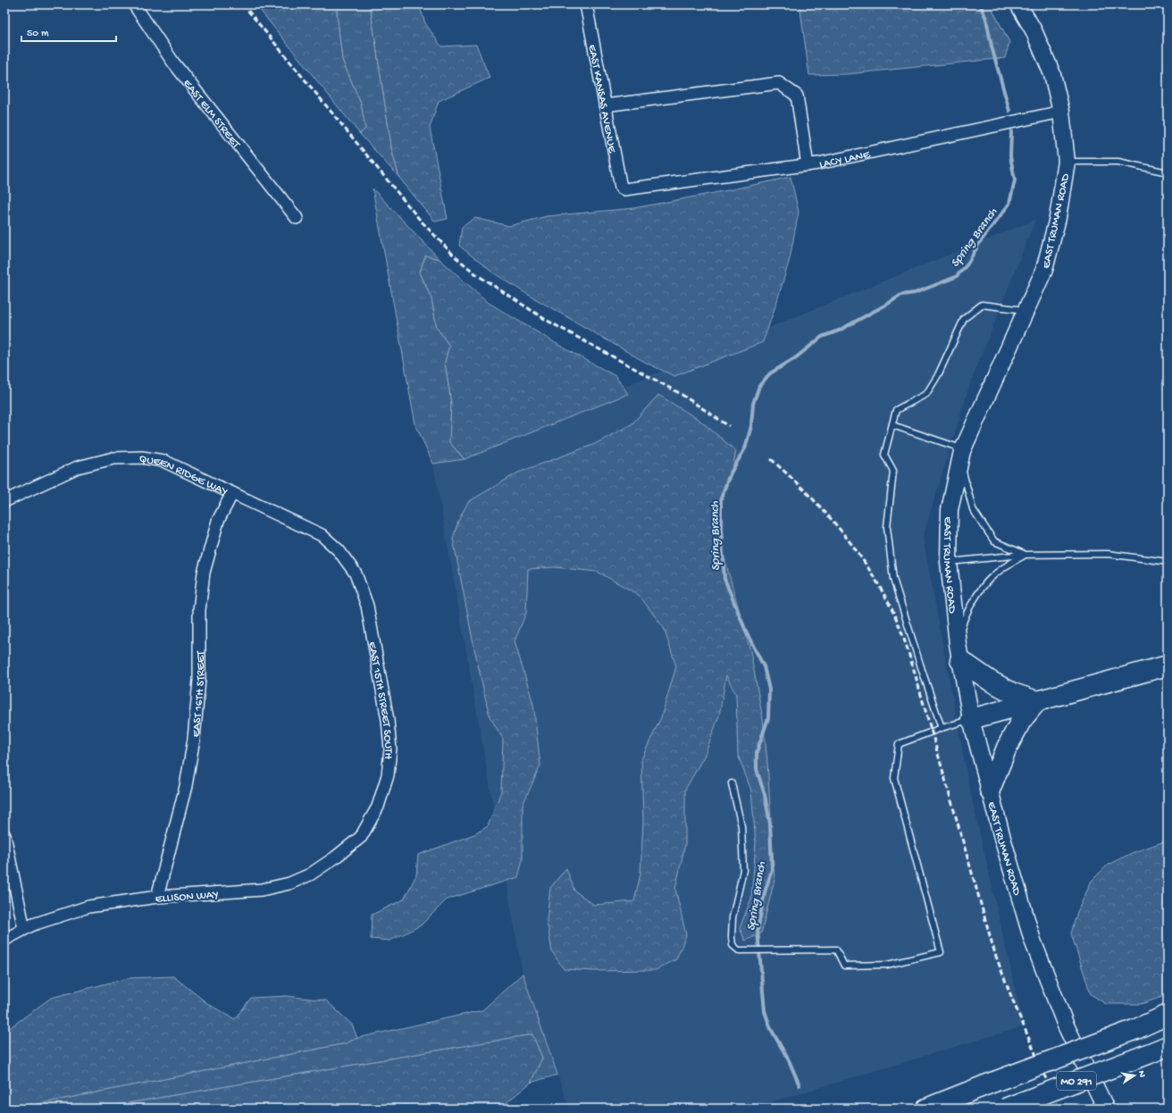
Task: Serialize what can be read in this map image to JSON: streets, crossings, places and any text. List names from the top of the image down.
{
  "streets": {
    "highway": ["MO 291"],
    "main road": ["EAST TRUMAN ROAD"],
    "street": [
      "EAST KANSAS AVENUE",
      "EAST ELM STREET",
      "LACY LANE",
      "QUEEN RIDGE WAY",
      "EAST 16TH STREET",
      "EAST 15TH STREET SOUTH",
      "ELLISON WAY"
    ]
  },
  "crossings": [
    ["EAST KANSAS AVENUE", "LACY LANE"],
    ["LACY LANE", "EAST TRUMAN ROAD"],
    ["QUEEN RIDGE WAY", "EAST 16TH STREET"],
    ["QUEEN RIDGE WAY", "EAST 15TH STREET SOUTH"],
    ["EAST 16TH STREET", "ELLISON WAY"],
    ["EAST 15TH STREET SOUTH", "ELLISON WAY"]
  ],
  "water": ["Spring Branch"],
  "scale_bar": "50 m",
  "north": "right"
}
